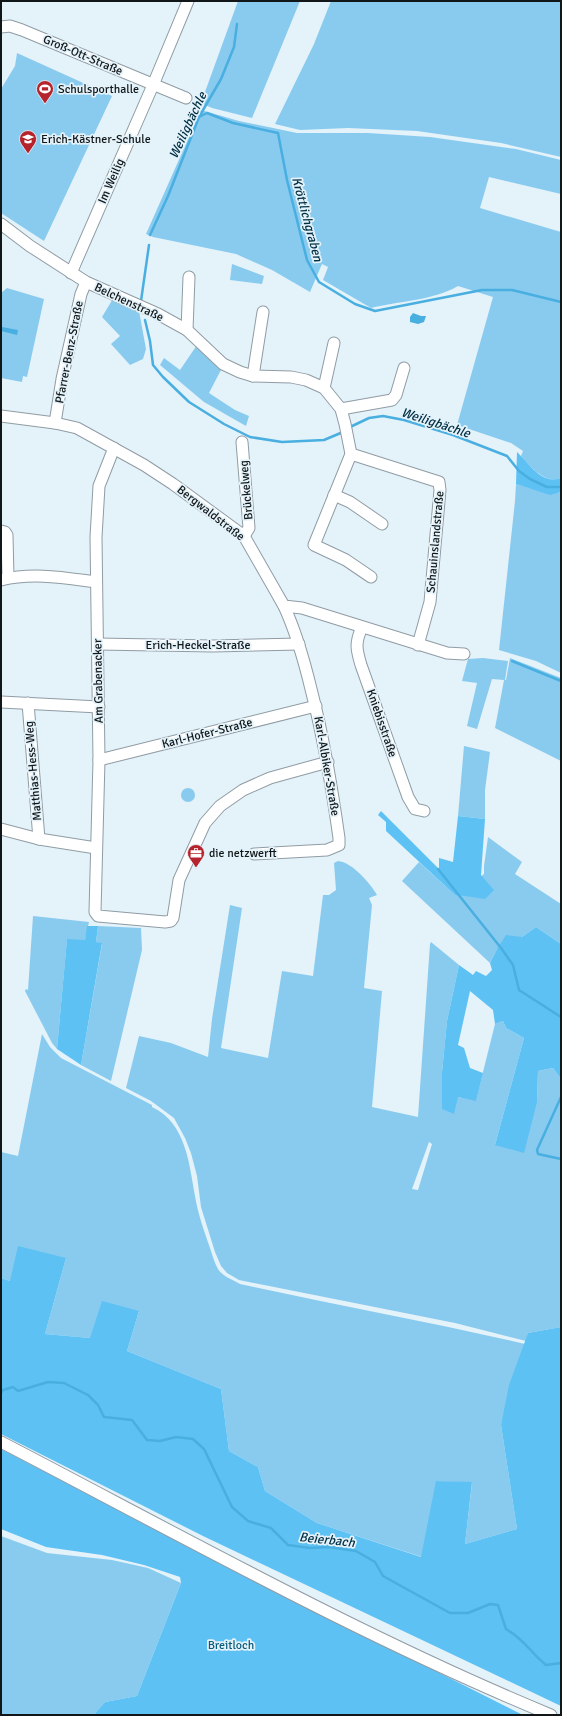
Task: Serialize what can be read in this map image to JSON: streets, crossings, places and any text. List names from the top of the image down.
{
  "streets": {
    "street": [
      "Groß-Ott-Straße",
      "Im Weilig",
      "Belchenstraße",
      "Pfarrer-Benz-Straße",
      "Brückelweg",
      "Bergwaldstraße",
      "Schauinslandstraße",
      "Erich-Heckel-Straße",
      "Am Grabenacker",
      "Kniebisstraße",
      "Karl-Hofer-Straße",
      "Karl-Albiker-Straße",
      "Matthias-Hess-Weg"
    ]
  },
  "crossings": [
    ["Groß-Ott-Straße", "Im Weilig"],
    ["Im Weilig", "Belchenstraße"],
    ["Belchenstraße", "Pfarrer-Benz-Straße"],
    ["Belchenstraße", "Schauinslandstraße"],
    ["Pfarrer-Benz-Straße", "Bergwaldstraße"],
    ["Brückelweg", "Bergwaldstraße"],
    ["Bergwaldstraße", "Am Grabenacker"],
    ["Bergwaldstraße", "Karl-Albiker-Straße"],
    ["Erich-Heckel-Straße", "Am Grabenacker"],
    ["Erich-Heckel-Straße", "Karl-Albiker-Straße"],
    ["Am Grabenacker", "Karl-Hofer-Straße"],
    ["Am Grabenacker", "Karl-Albiker-Straße"],
    ["Karl-Hofer-Straße", "Karl-Albiker-Straße"]
  ],
  "water": ["Weiligbächle", "Kröttlichgraben", "Beierbach"],
  "parks": ["Breitloch"],
  "places": {
    "sports": ["Schulsporthalle"],
    "school or university": ["Erich-Kästner-Schule"],
    "office": ["die netzwerft"]
  }
}
